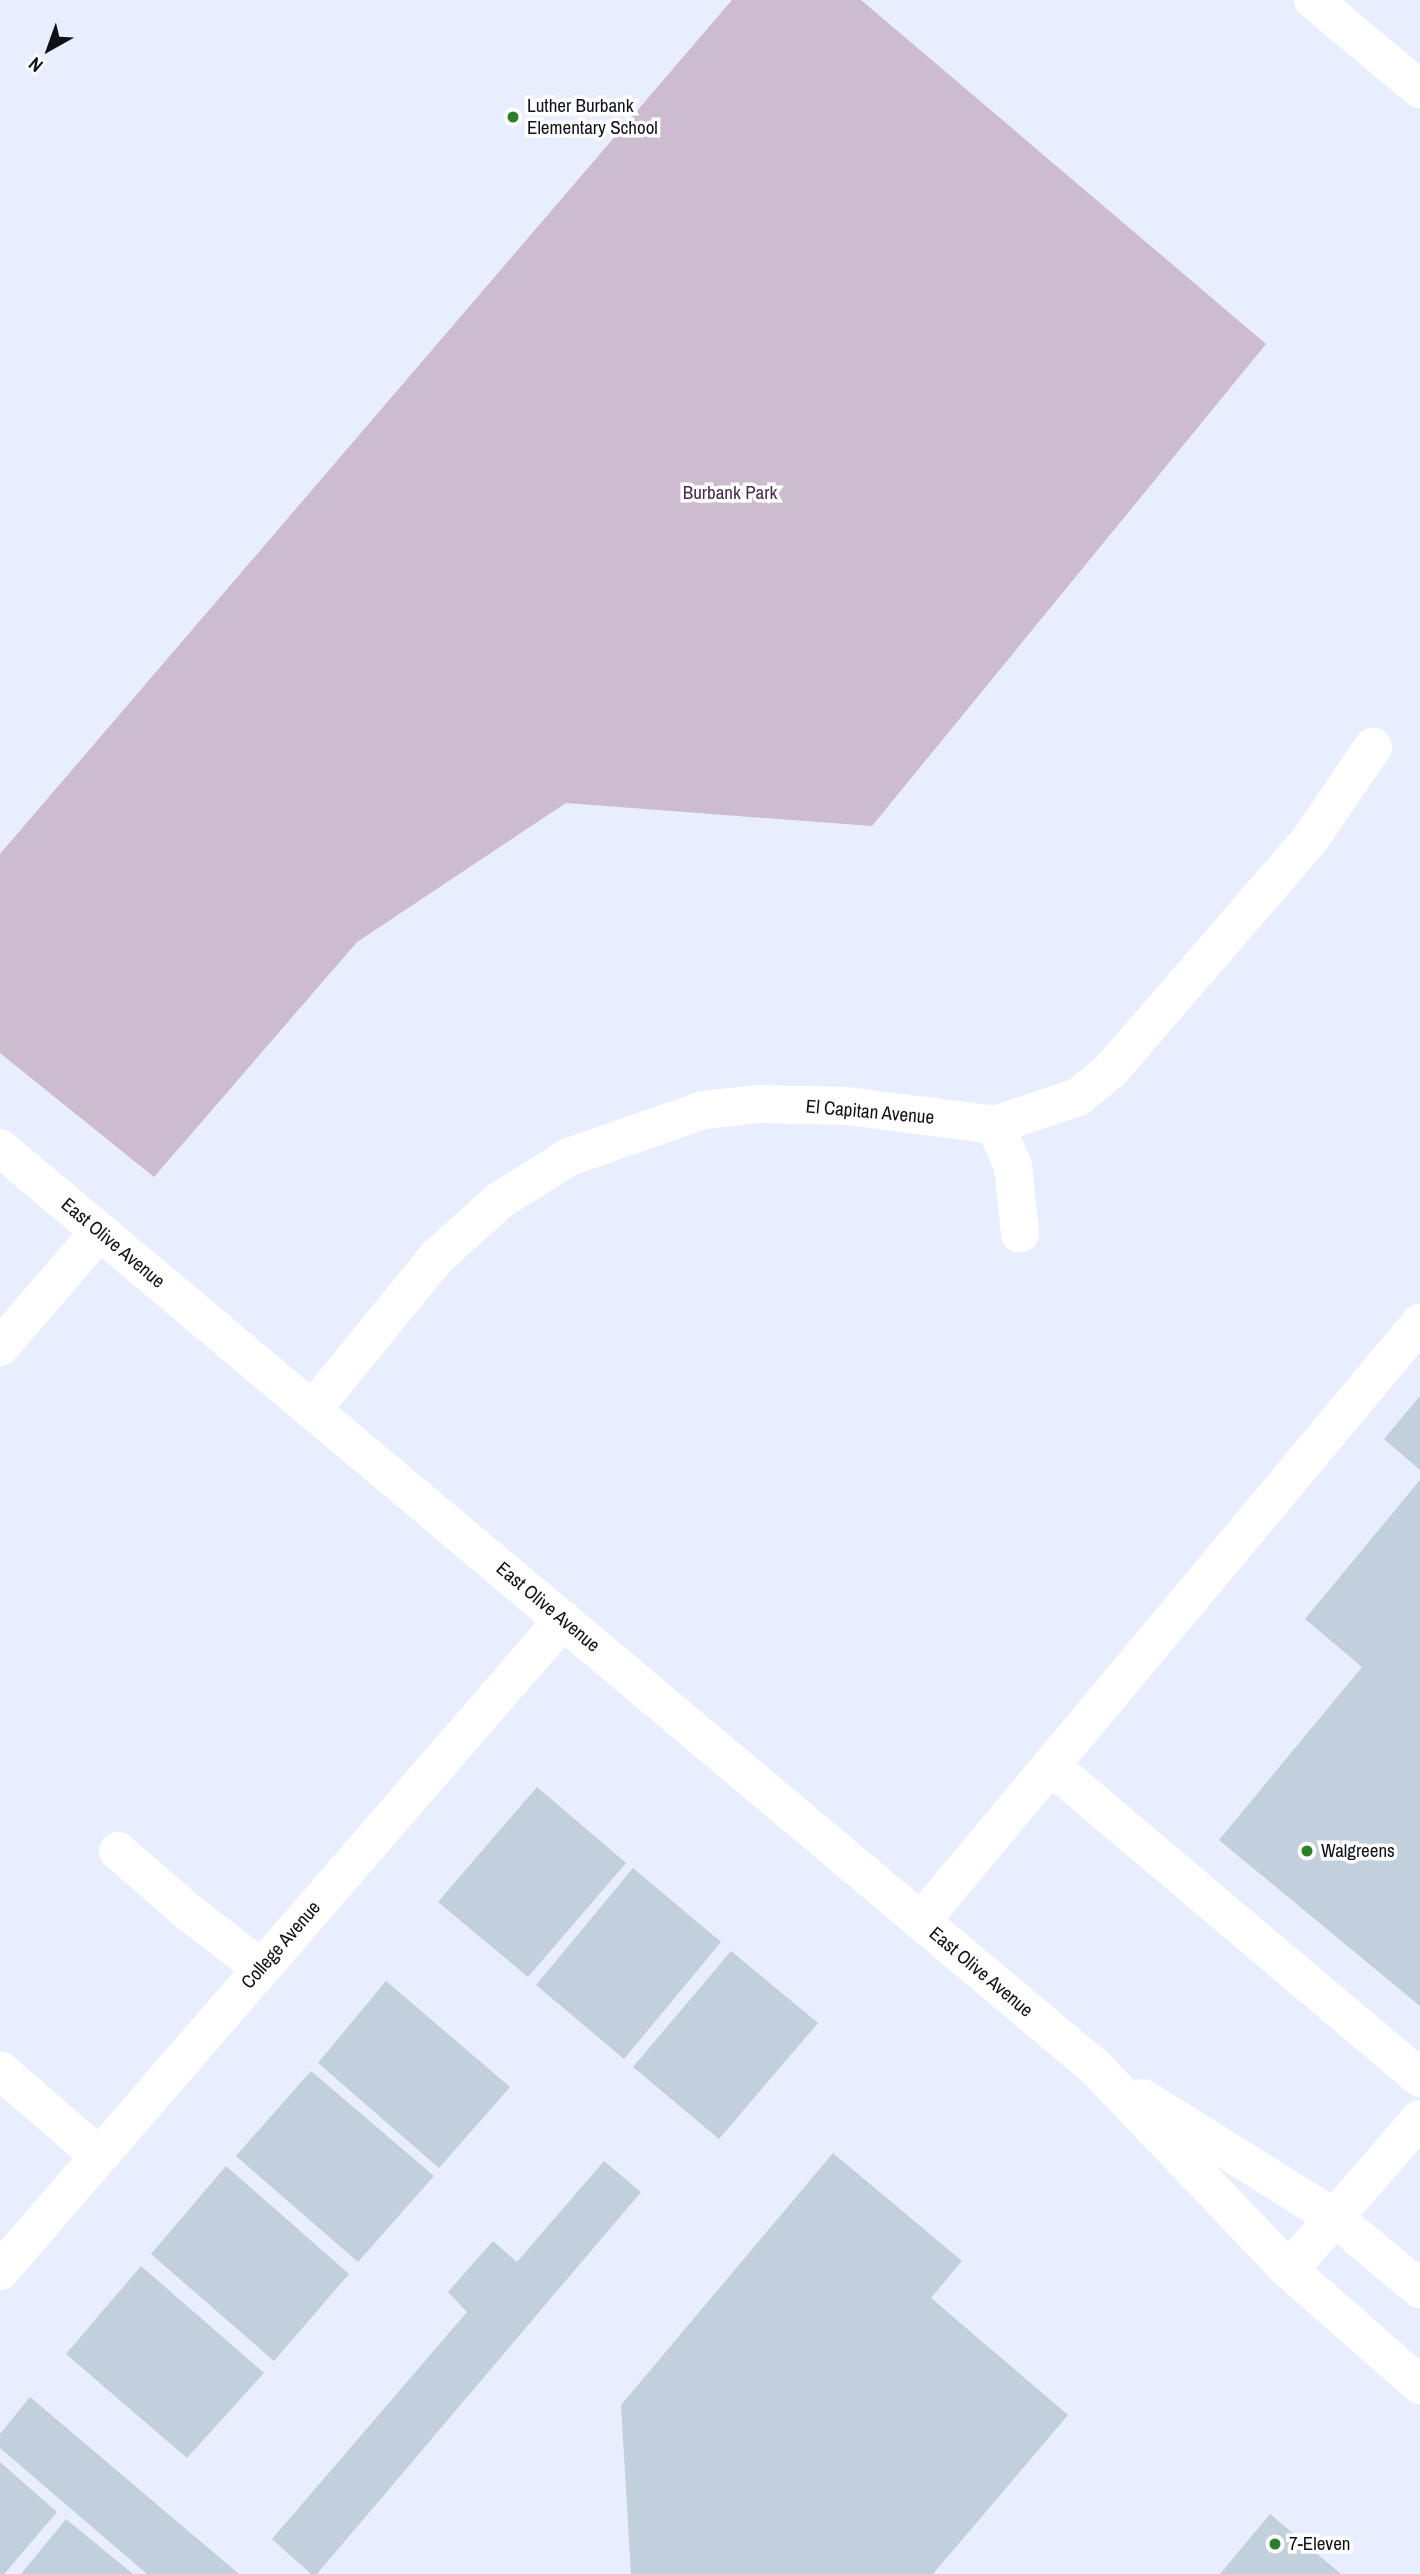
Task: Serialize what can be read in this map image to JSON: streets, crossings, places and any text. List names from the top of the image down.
{
  "streets": {
    "street": ["El Capitan Avenue", "East Olive Avenue", "College Avenue"]
  },
  "crossings": [
    ["El Capitan Avenue", "East Olive Avenue"],
    ["East Olive Avenue", "College Avenue"]
  ],
  "parks": ["Burbank Park"],
  "places": ["Luther Burbank Elementary School", "Walgreens", "7-Eleven"],
  "north": "bottom left"
}
